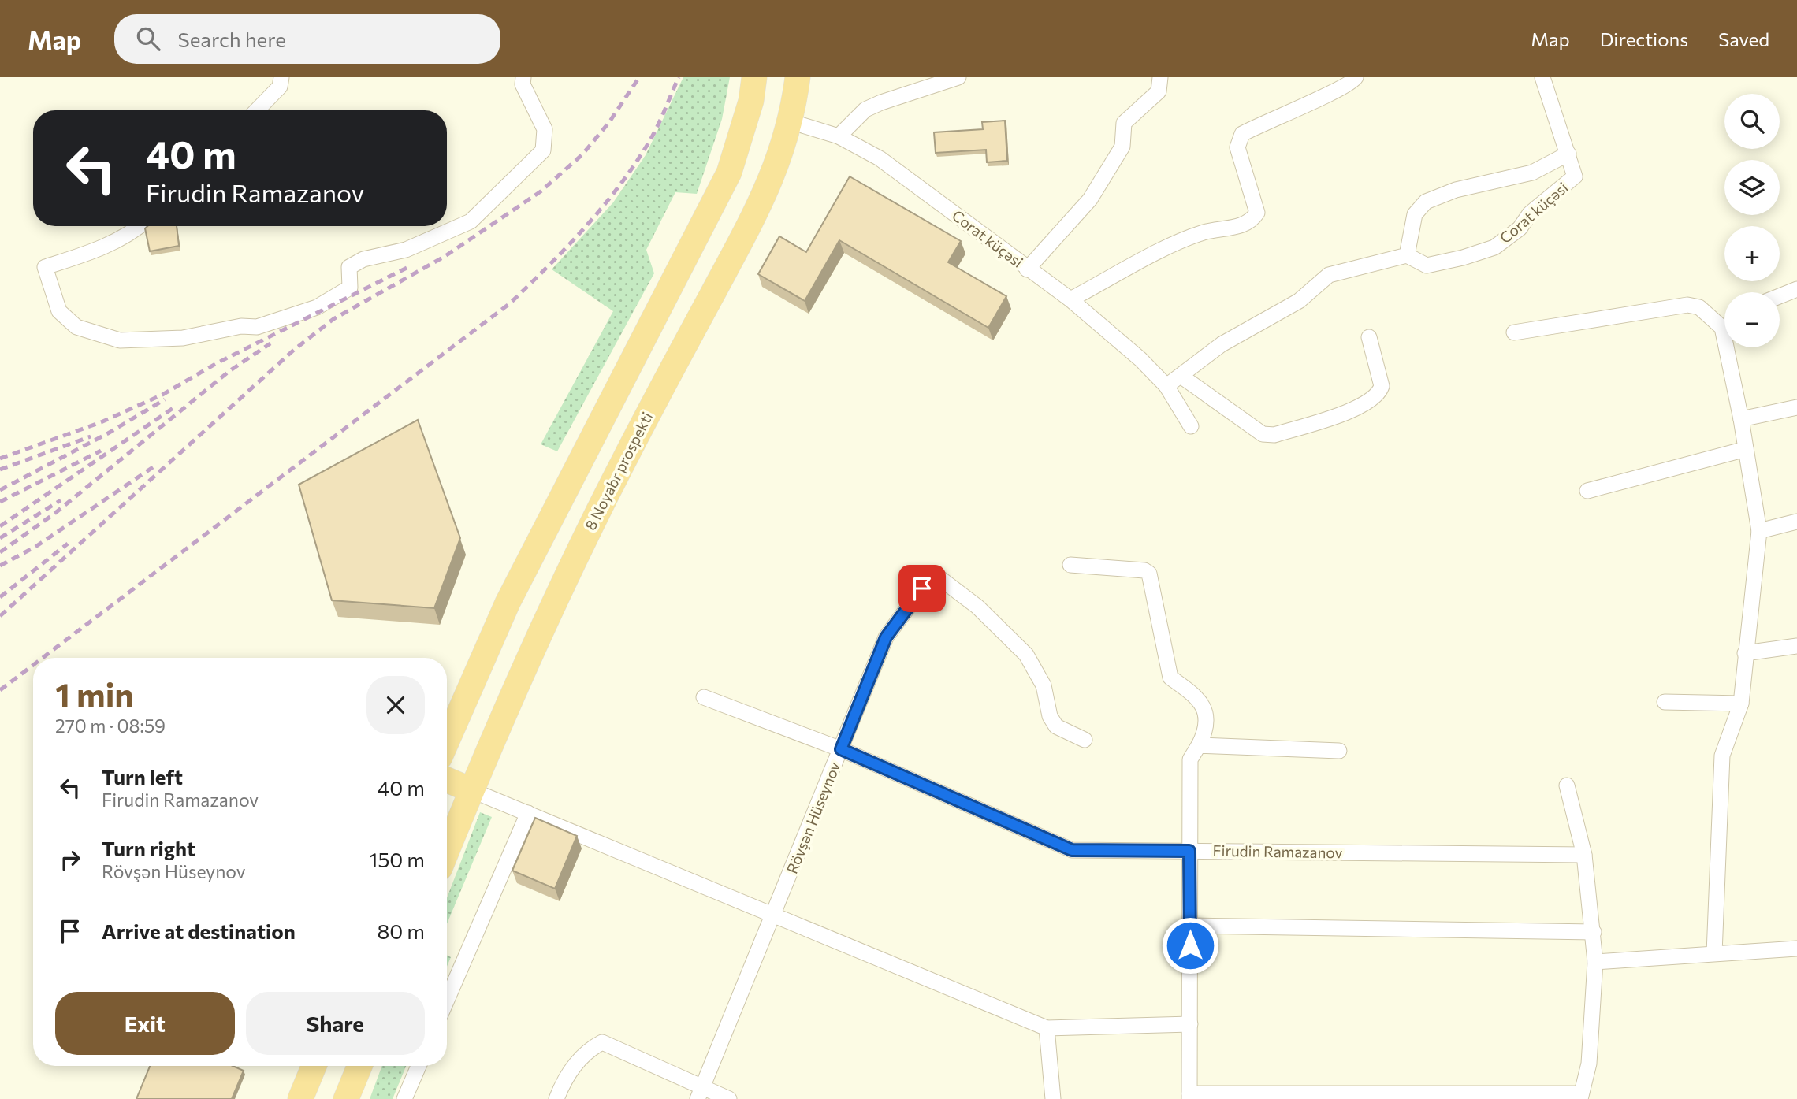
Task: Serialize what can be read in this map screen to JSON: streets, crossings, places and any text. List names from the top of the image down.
{
  "streets": {
    "highway": ["8 Noyabr prospekti"],
    "street": ["Corat küçəsi", "Rövşən Hüseynov", "Firudin Ramazanov"]
  },
  "crossings": [
    ["Corat küçəsi", "8 Noyabr prospekti"],
    ["Rövşən Hüseynov", "Firudin Ramazanov"]
  ],
  "page": {
    "header": "Map",
    "search": "Search here",
    "nav": ["Map", "Directions", "Saved"],
    "map_buttons": ["+", "−"],
    "turn": ["40 m", "Firudin Ramazanov"],
    "heading": ["1 min", "270 m · 08:59"],
    "list": [
      {
        "name": "Turn left",
        "note": "Firudin Ramazanov",
        "value": "40 m"
      },
      {
        "name": "Turn right",
        "note": "Rövşən Hüseynov",
        "value": "150 m"
      },
      {
        "name": "Arrive at destination",
        "value": "80 m"
      }
    ],
    "buttons": ["Exit", "Share"]
  }
}
